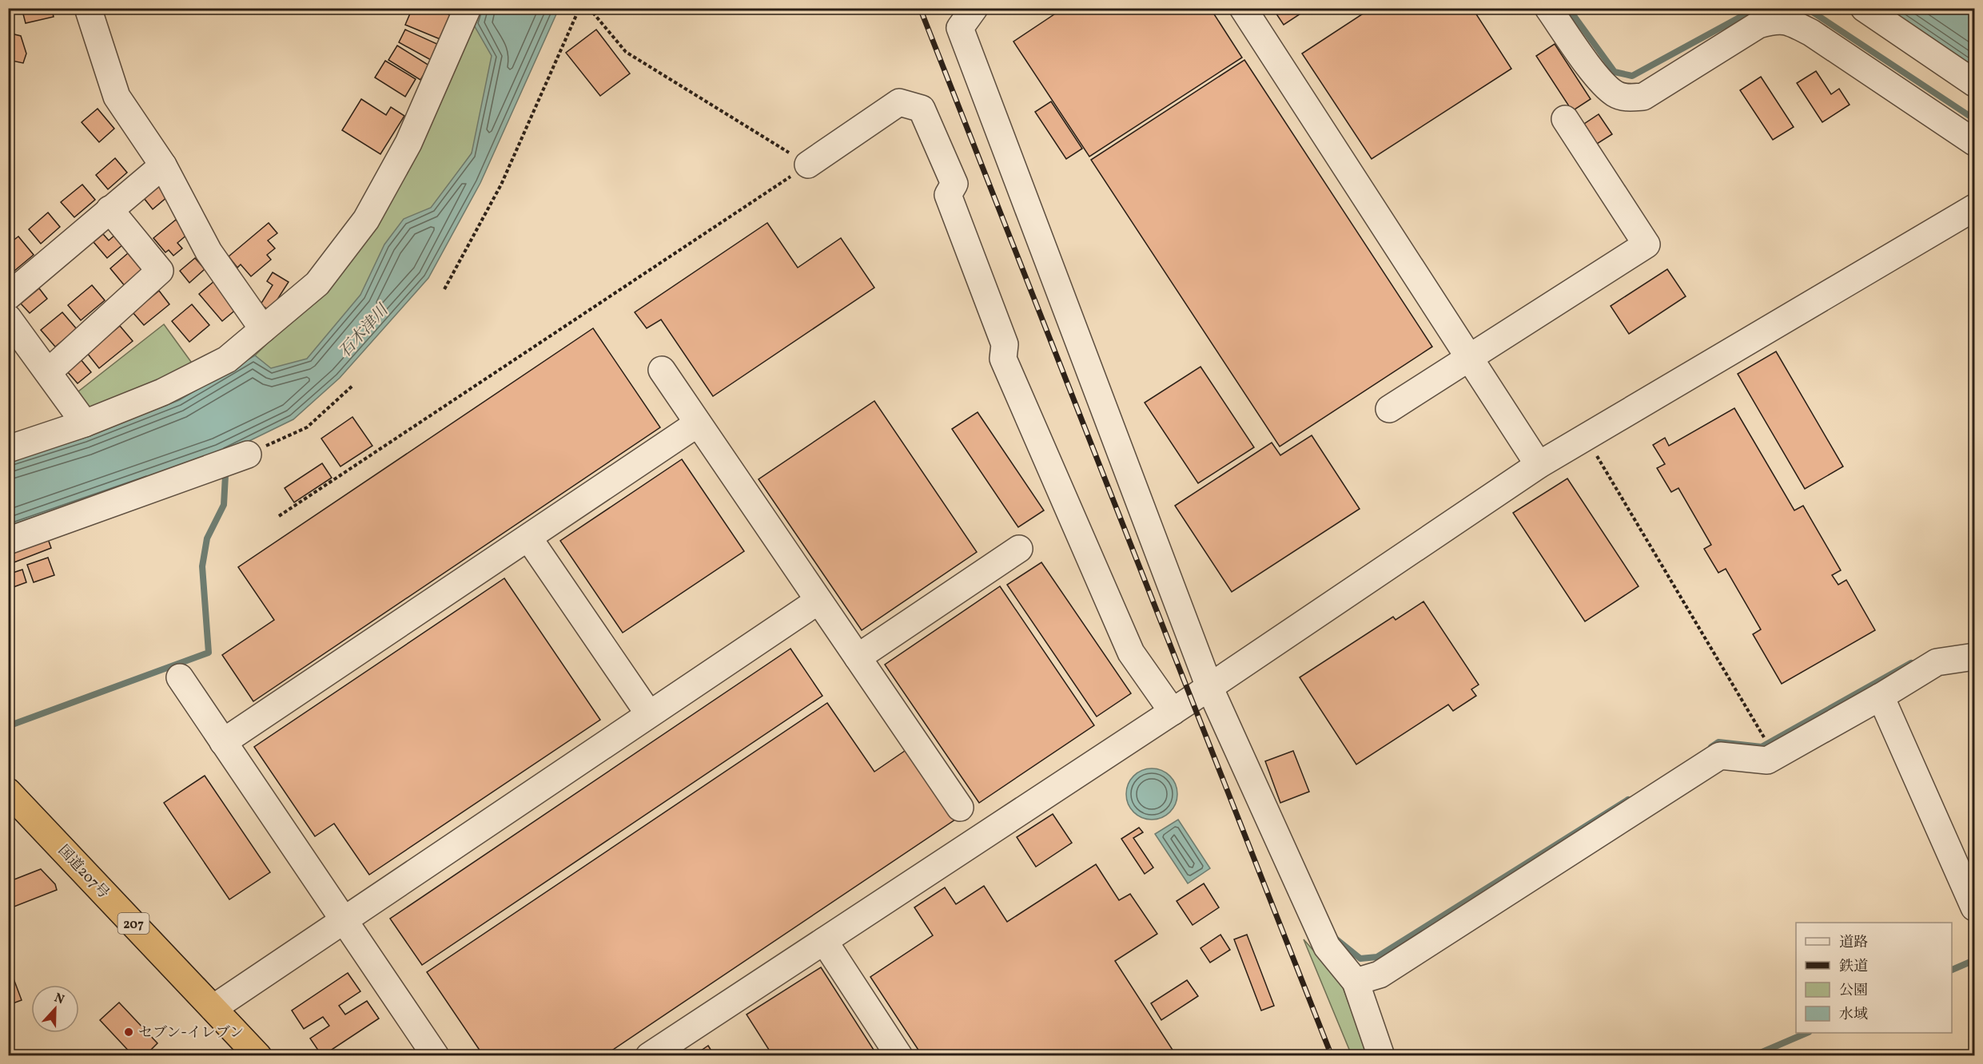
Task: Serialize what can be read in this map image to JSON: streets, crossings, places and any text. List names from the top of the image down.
{
  "streets": {
    "highway": ["国道207号", "207"]
  },
  "water": ["石木津川"],
  "places": ["セブン-イレブン"],
  "legend": [
    "道路",
    "鉄道",
    "公園",
    "水域"
  ],
  "north": "top"
}
